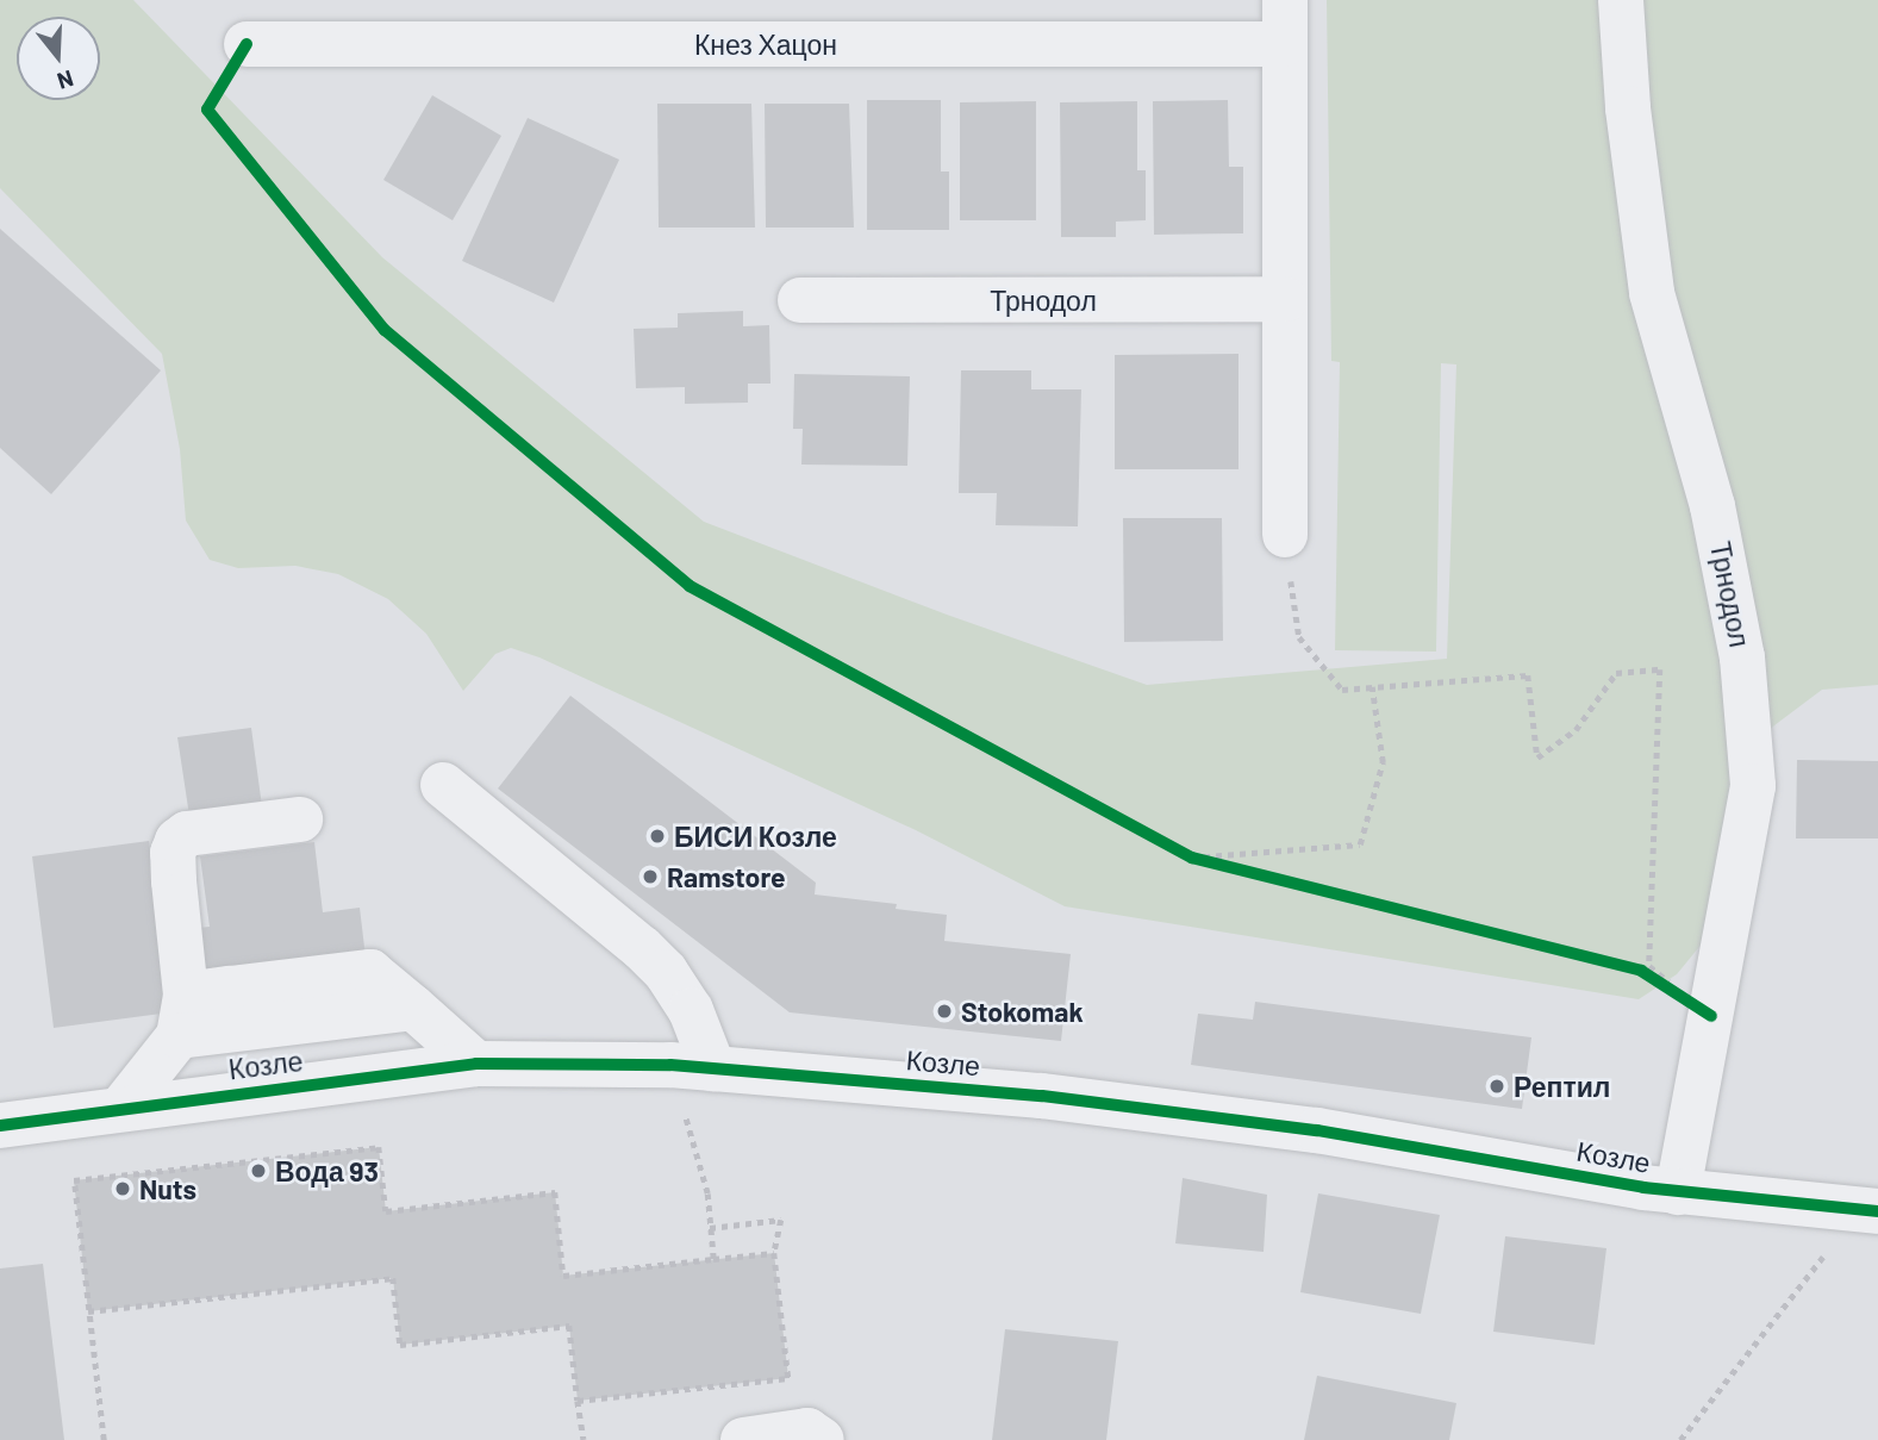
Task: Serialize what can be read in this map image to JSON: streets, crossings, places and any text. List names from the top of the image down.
{
  "streets": {
    "street": ["Кнез Хацон", "Трнодол", "Козле"]
  },
  "crossings": [
    ["Трнодол", "Козле"]
  ],
  "places": [
    "БИСИ Козле",
    "Ramstore",
    "Stokomak",
    "Рептил",
    "Вода 93",
    "Nuts"
  ],
  "north": "bottom"
}
